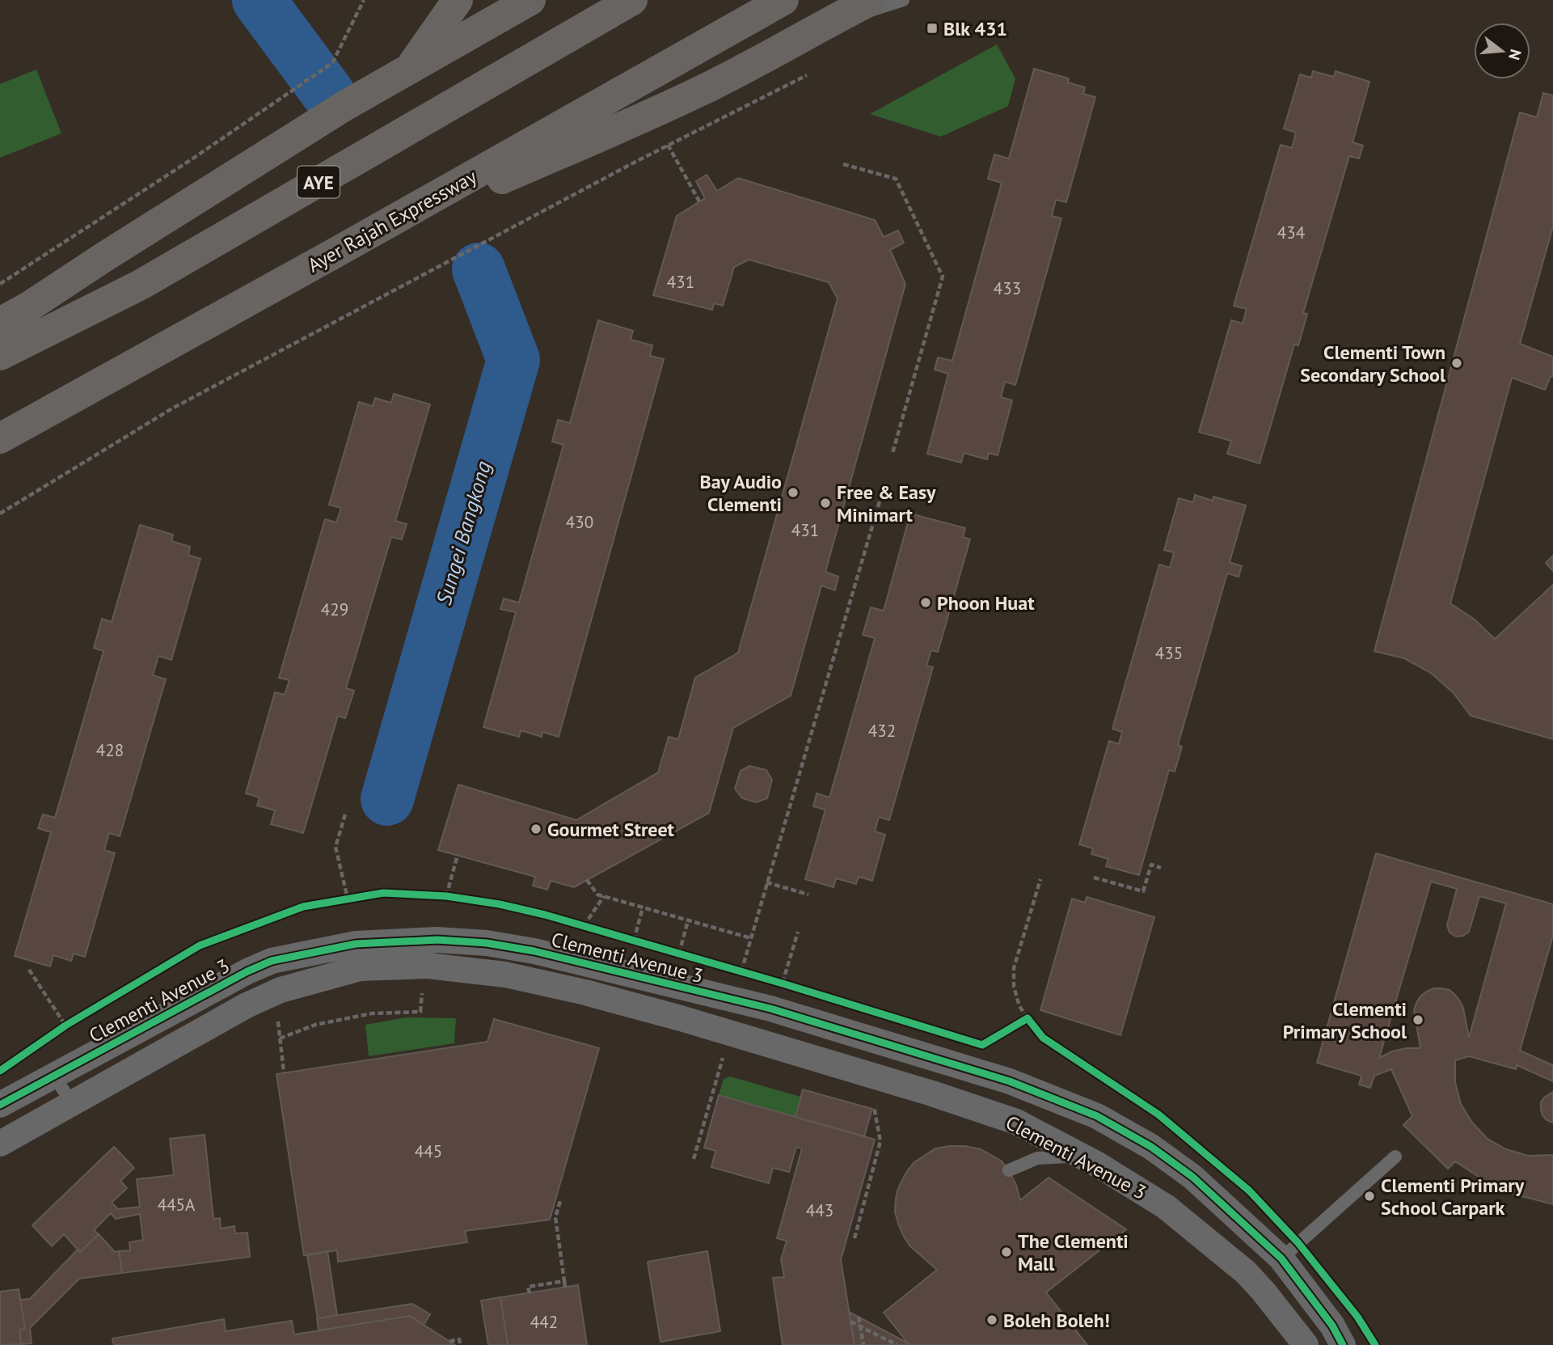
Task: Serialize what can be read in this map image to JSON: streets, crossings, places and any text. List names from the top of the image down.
{
  "streets": {
    "highway": ["AYE", "Ayer Rajah Expressway"],
    "street": ["Clementi Avenue 3"]
  },
  "water": ["Sungei Bangkong"],
  "places": {
    "transit": ["Blk 431"],
    "other": [
      "Clementi Town Secondary School",
      "Bay Audio Clementi",
      "Free & Easy Minimart",
      "Phoon Huat",
      "Gourmet Street",
      "Clementi Primary School",
      "Clementi Primary School Carpark",
      "The Clementi Mall",
      "Boleh Boleh!"
    ]
  },
  "house_numbers": [
    "434",
    "431",
    "433",
    "430",
    "431",
    "429",
    "435",
    "432",
    "428",
    "445",
    "445A",
    "443",
    "442"
  ],
  "north": "right"
}
